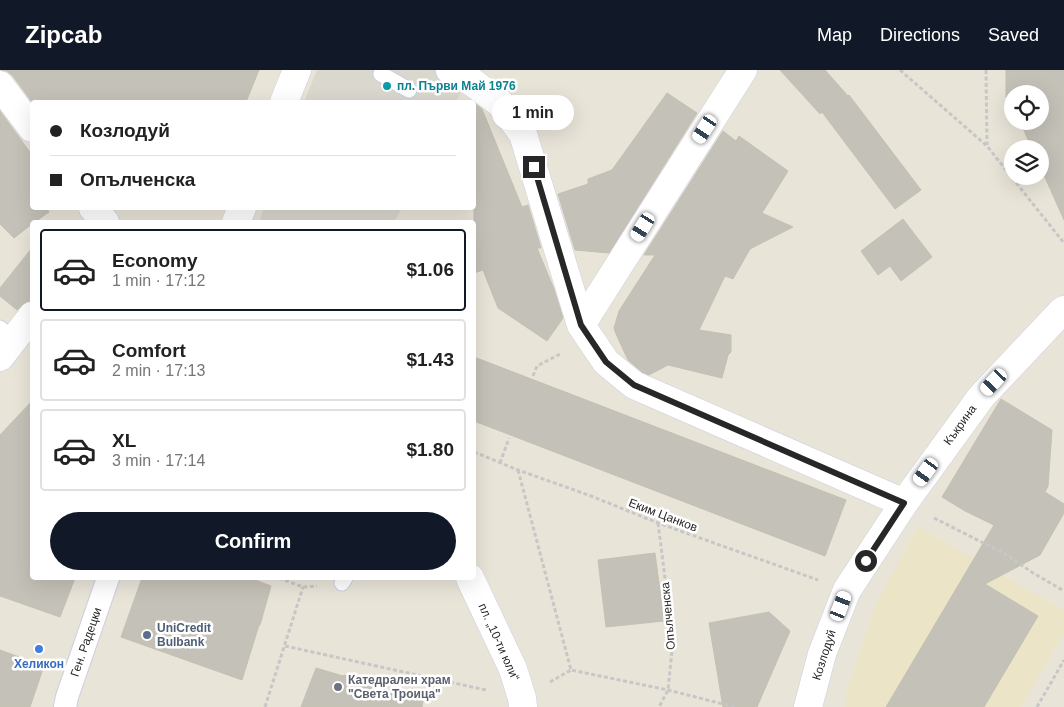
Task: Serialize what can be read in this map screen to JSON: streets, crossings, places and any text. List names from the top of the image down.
{
  "streets": {
    "street": [
      "Къкрина",
      "Ген. Радецки",
      "пл. „10-ти юли“",
      "Козлодуй"
    ],
    "path": ["Еким Цанков", "Опълченска"]
  },
  "crossings": [
    ["Къкрина", "Козлодуй"],
    ["Еким Цанков", "Опълченска"],
    ["Еким Цанков", "Козлодуй"]
  ],
  "places": [
    "пл. Първи Май 1976",
    "UniCredit Bulbank",
    "Хеликон",
    "Катедрален храм \"Света Троица\""
  ],
  "page": {
    "header": "Zipcab",
    "nav": ["Map", "Directions", "Saved"],
    "bubble": "1 min",
    "banner": ["Козлодуй", "Опълченска"],
    "list": [
      {
        "name": "Economy",
        "note": "1 min · 17:12",
        "value": "$1.06"
      },
      {
        "name": "Comfort",
        "note": "2 min · 17:13",
        "value": "$1.43"
      },
      {
        "name": "XL",
        "note": "3 min · 17:14",
        "value": "$1.80"
      }
    ],
    "buttons": "Confirm"
  }
}
